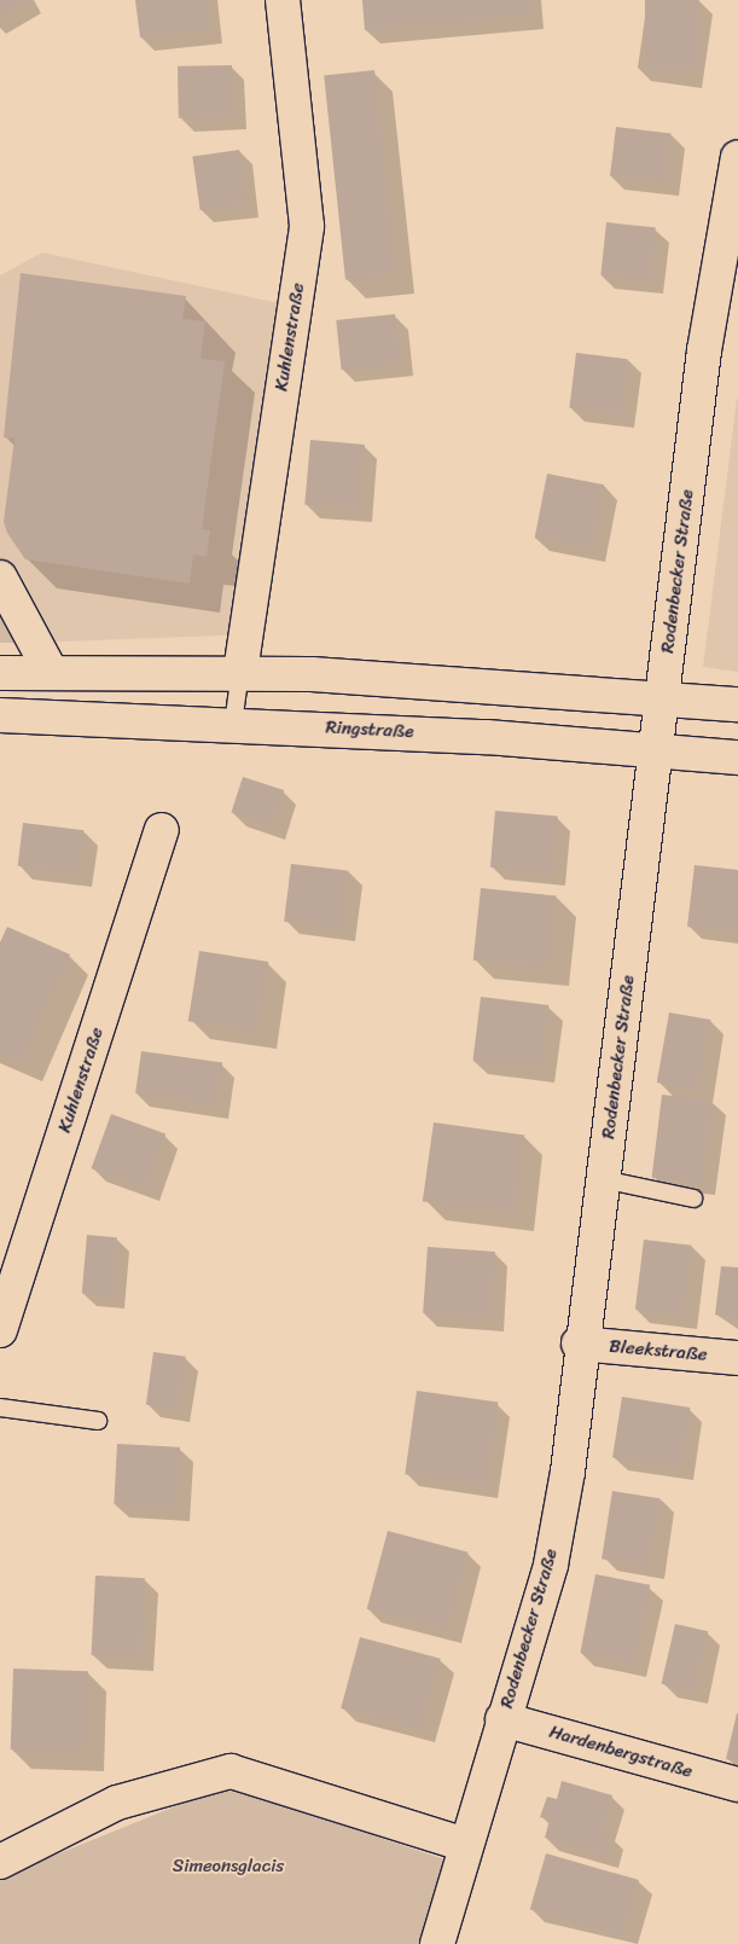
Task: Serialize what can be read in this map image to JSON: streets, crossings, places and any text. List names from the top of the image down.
{
  "streets": {
    "street": [
      "Kuhlenstraße",
      "Rodenbecker Straße",
      "Ringstraße",
      "Bleekstraße",
      "Hardenbergstraße"
    ]
  },
  "crossings": [
    ["Rodenbecker Straße", "Ringstraße"],
    ["Rodenbecker Straße", "Bleekstraße"],
    ["Rodenbecker Straße", "Hardenbergstraße"]
  ],
  "parks": ["Simeonsglacis"]
}
